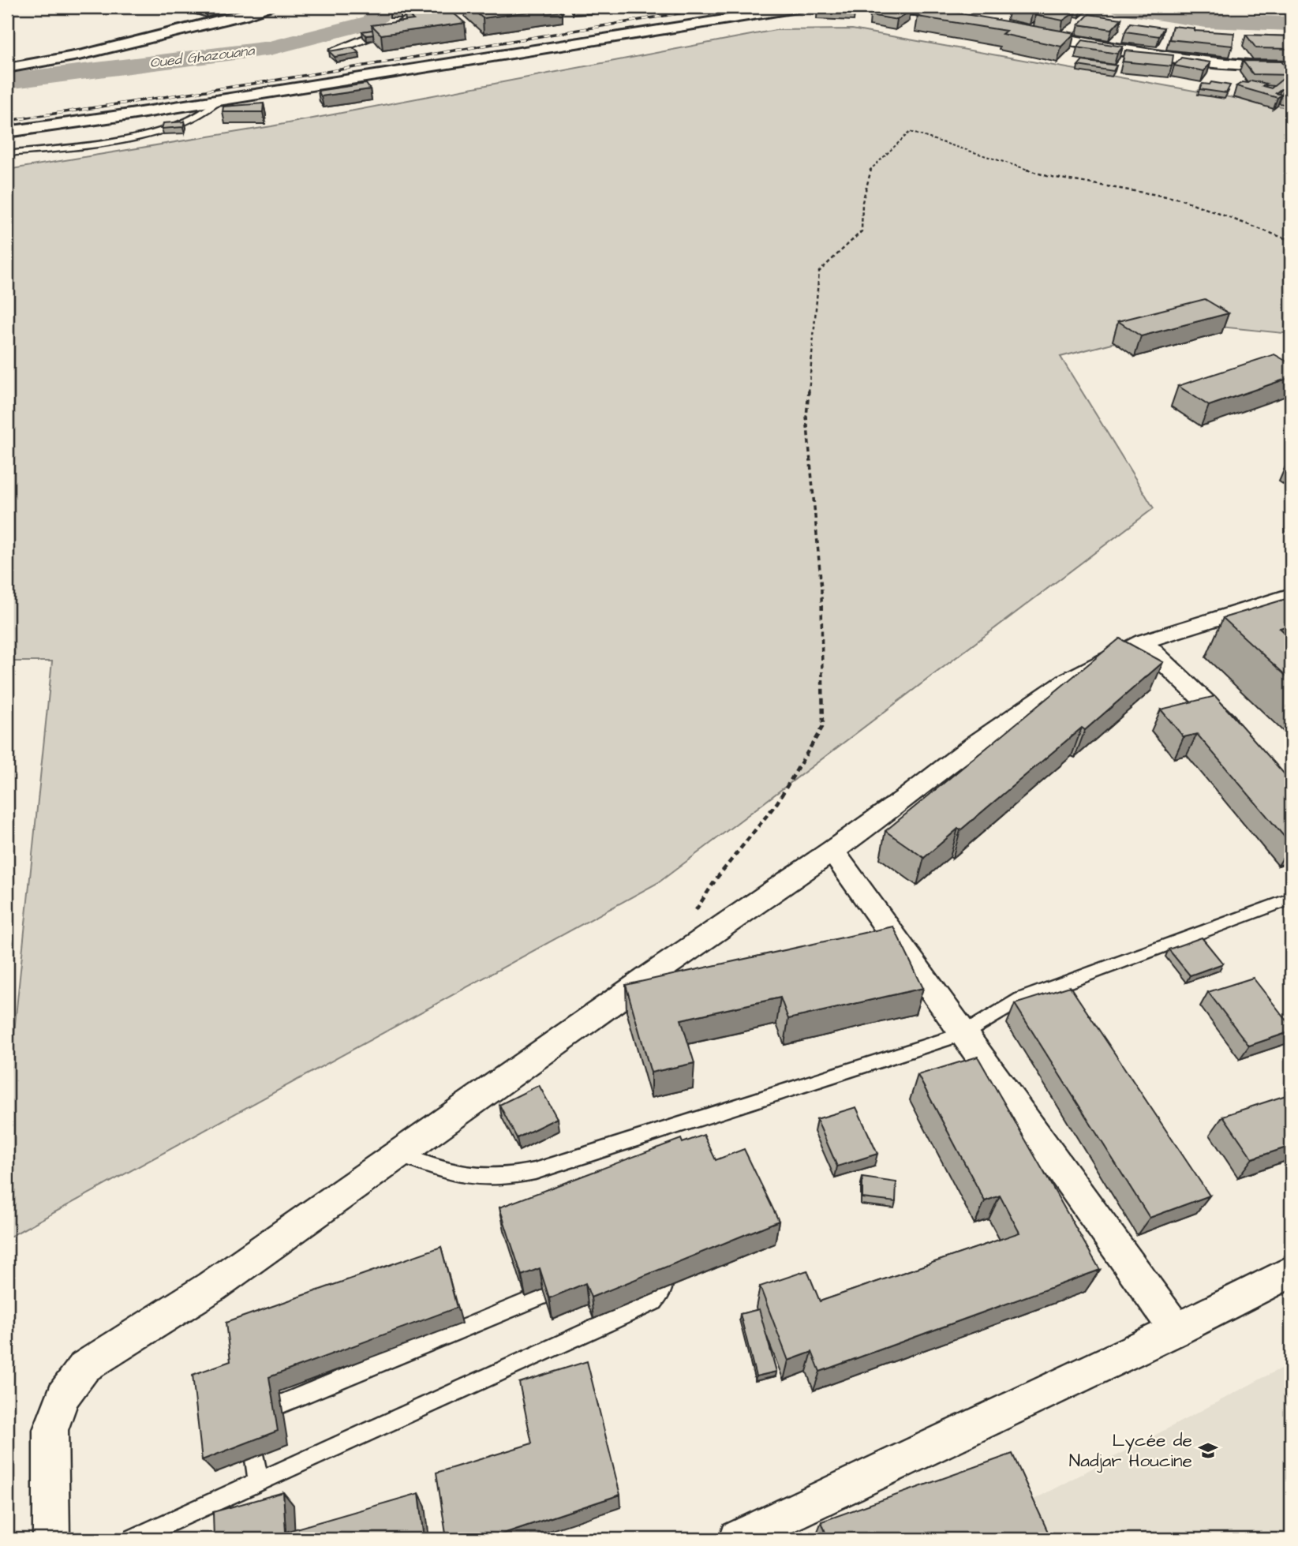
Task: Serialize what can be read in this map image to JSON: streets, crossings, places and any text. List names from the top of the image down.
{
  "water": ["Oued Ghazouana"],
  "places": {
    "school or university": ["Lycée de Nadjar Houcine"]
  }
}
